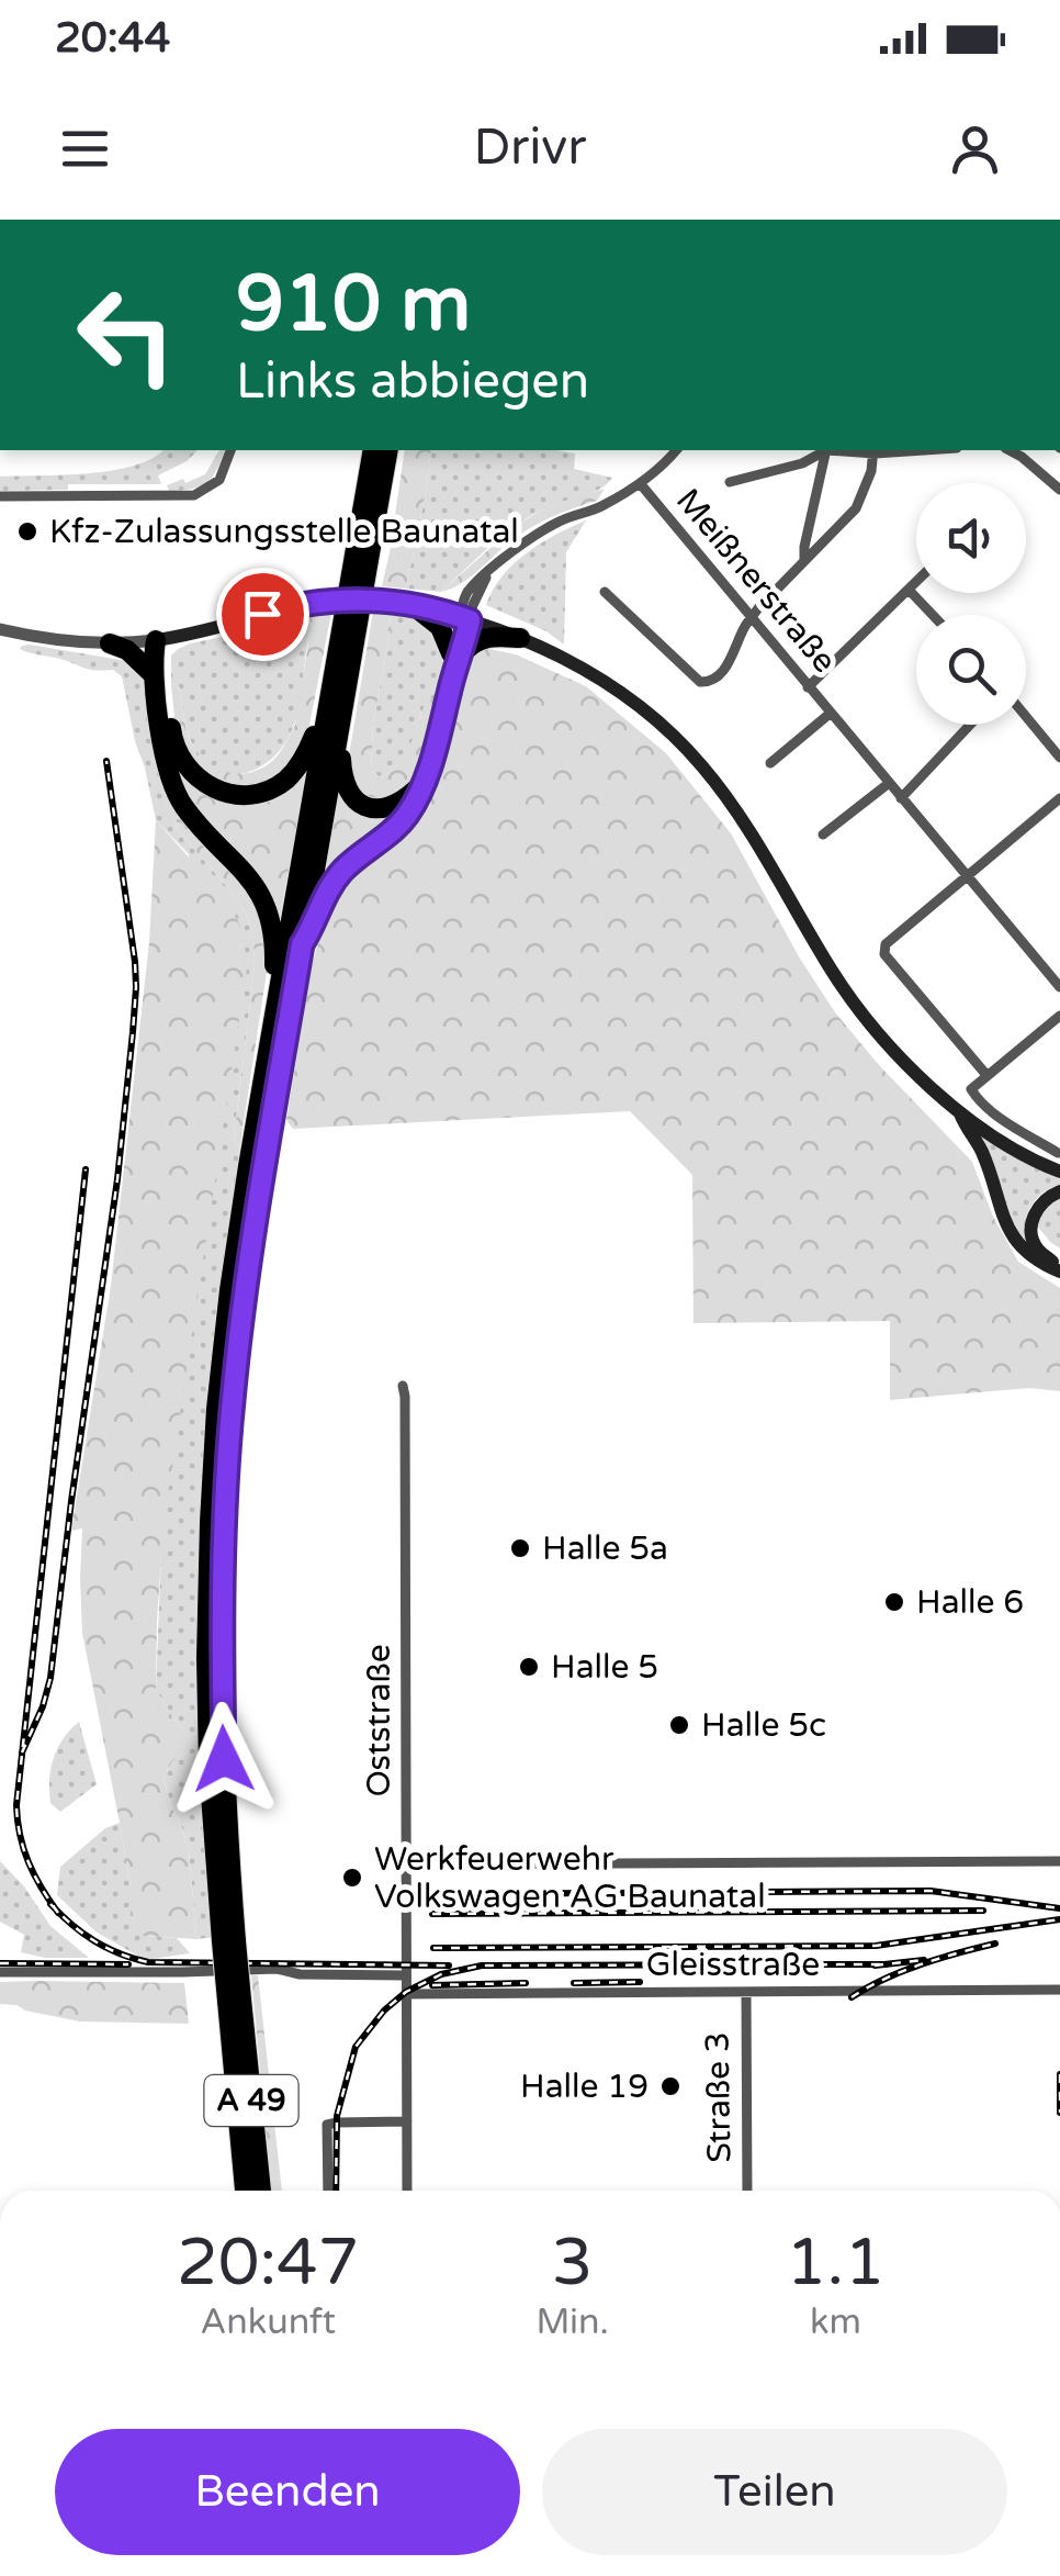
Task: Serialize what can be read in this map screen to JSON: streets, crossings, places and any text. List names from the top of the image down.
{
  "streets": {
    "highway": ["A 49"],
    "street": [
      "Meißnerstraße",
      "Oststraße",
      "Gleisstraße",
      "Straße 3"
    ]
  },
  "crossings": [
    ["Oststraße", "Gleisstraße"],
    ["Gleisstraße", "Straße 3"]
  ],
  "places": [
    "Kfz-Zulassungsstelle Baunatal",
    "Halle 5a",
    "Halle 6",
    "Halle 5",
    "Halle 5c",
    "Werkfeuerwehr Volkswagen AG Baunatal",
    "Halle 19"
  ],
  "page": {
    "status": "20:44",
    "header": "Drivr",
    "turn": ["910 m", "Links abbiegen"],
    "eta": [
      "20:47",
      "Ankunft",
      "3",
      "Min.",
      "1.1",
      "km"
    ],
    "buttons": ["Beenden", "Teilen"]
  }
}
